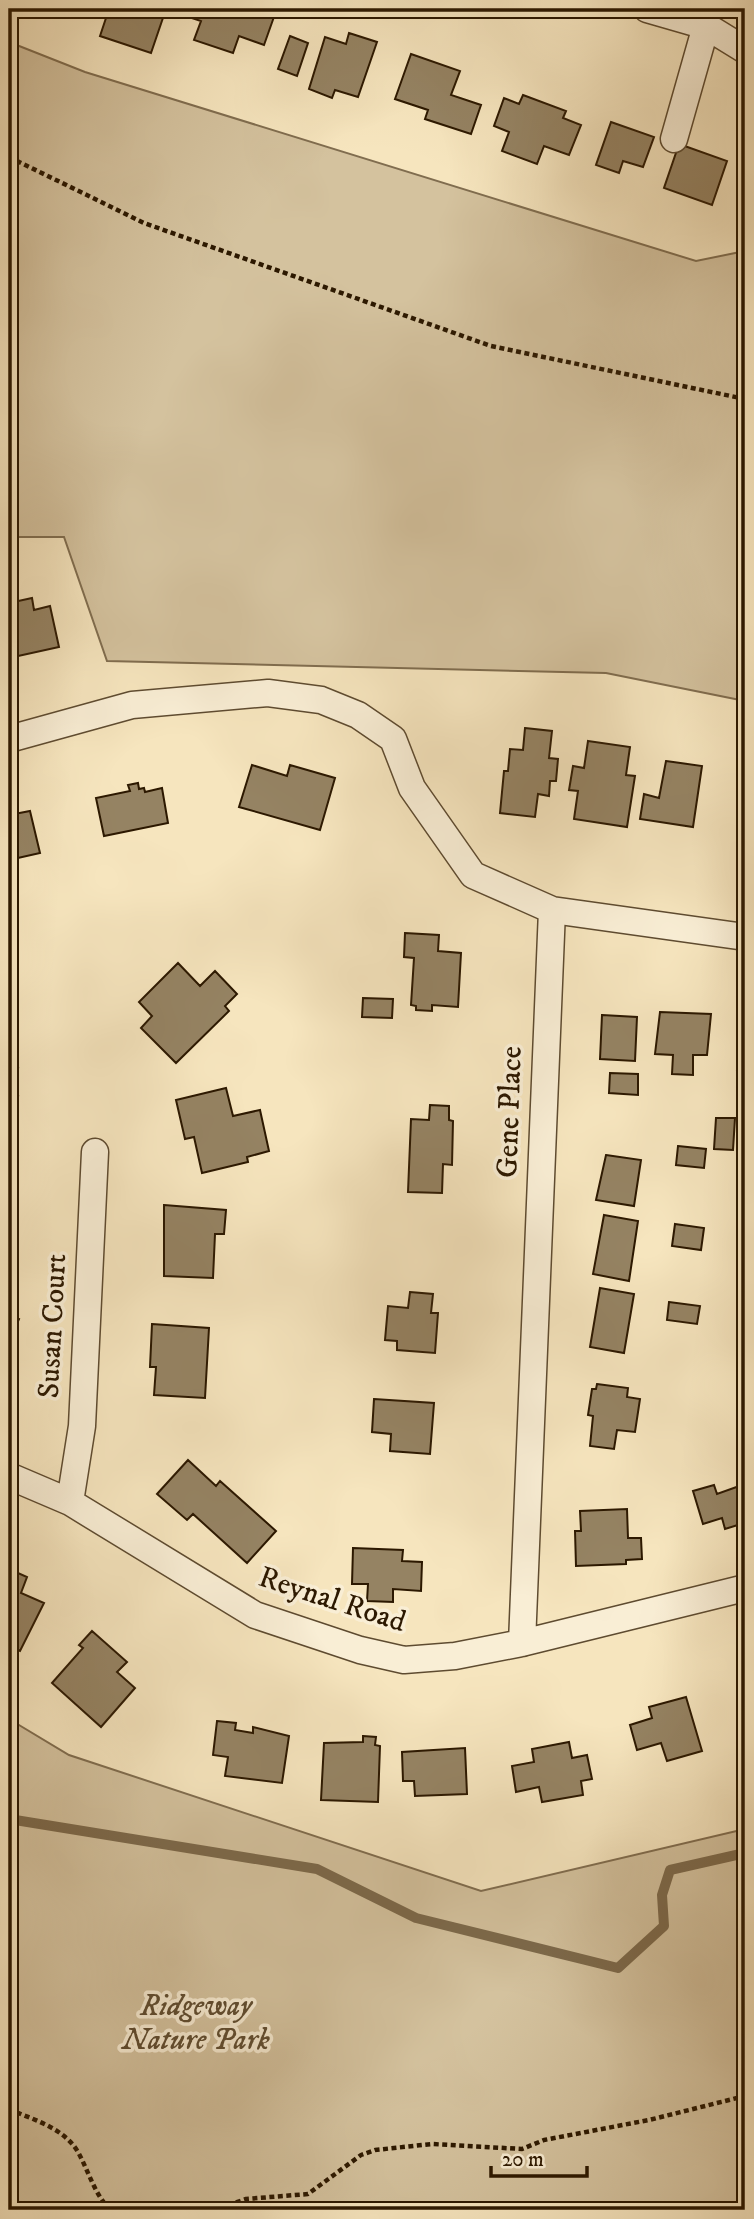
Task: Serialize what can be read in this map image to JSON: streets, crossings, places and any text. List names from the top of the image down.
{
  "streets": {
    "street": ["Gene Place", "Susan Court", "Reynal Road"]
  },
  "crossings": [
    ["Gene Place", "Reynal Road"],
    ["Susan Court", "Reynal Road"]
  ],
  "parks": ["Ridgeway Nature Park"],
  "scale_bar": "20 m"
}
